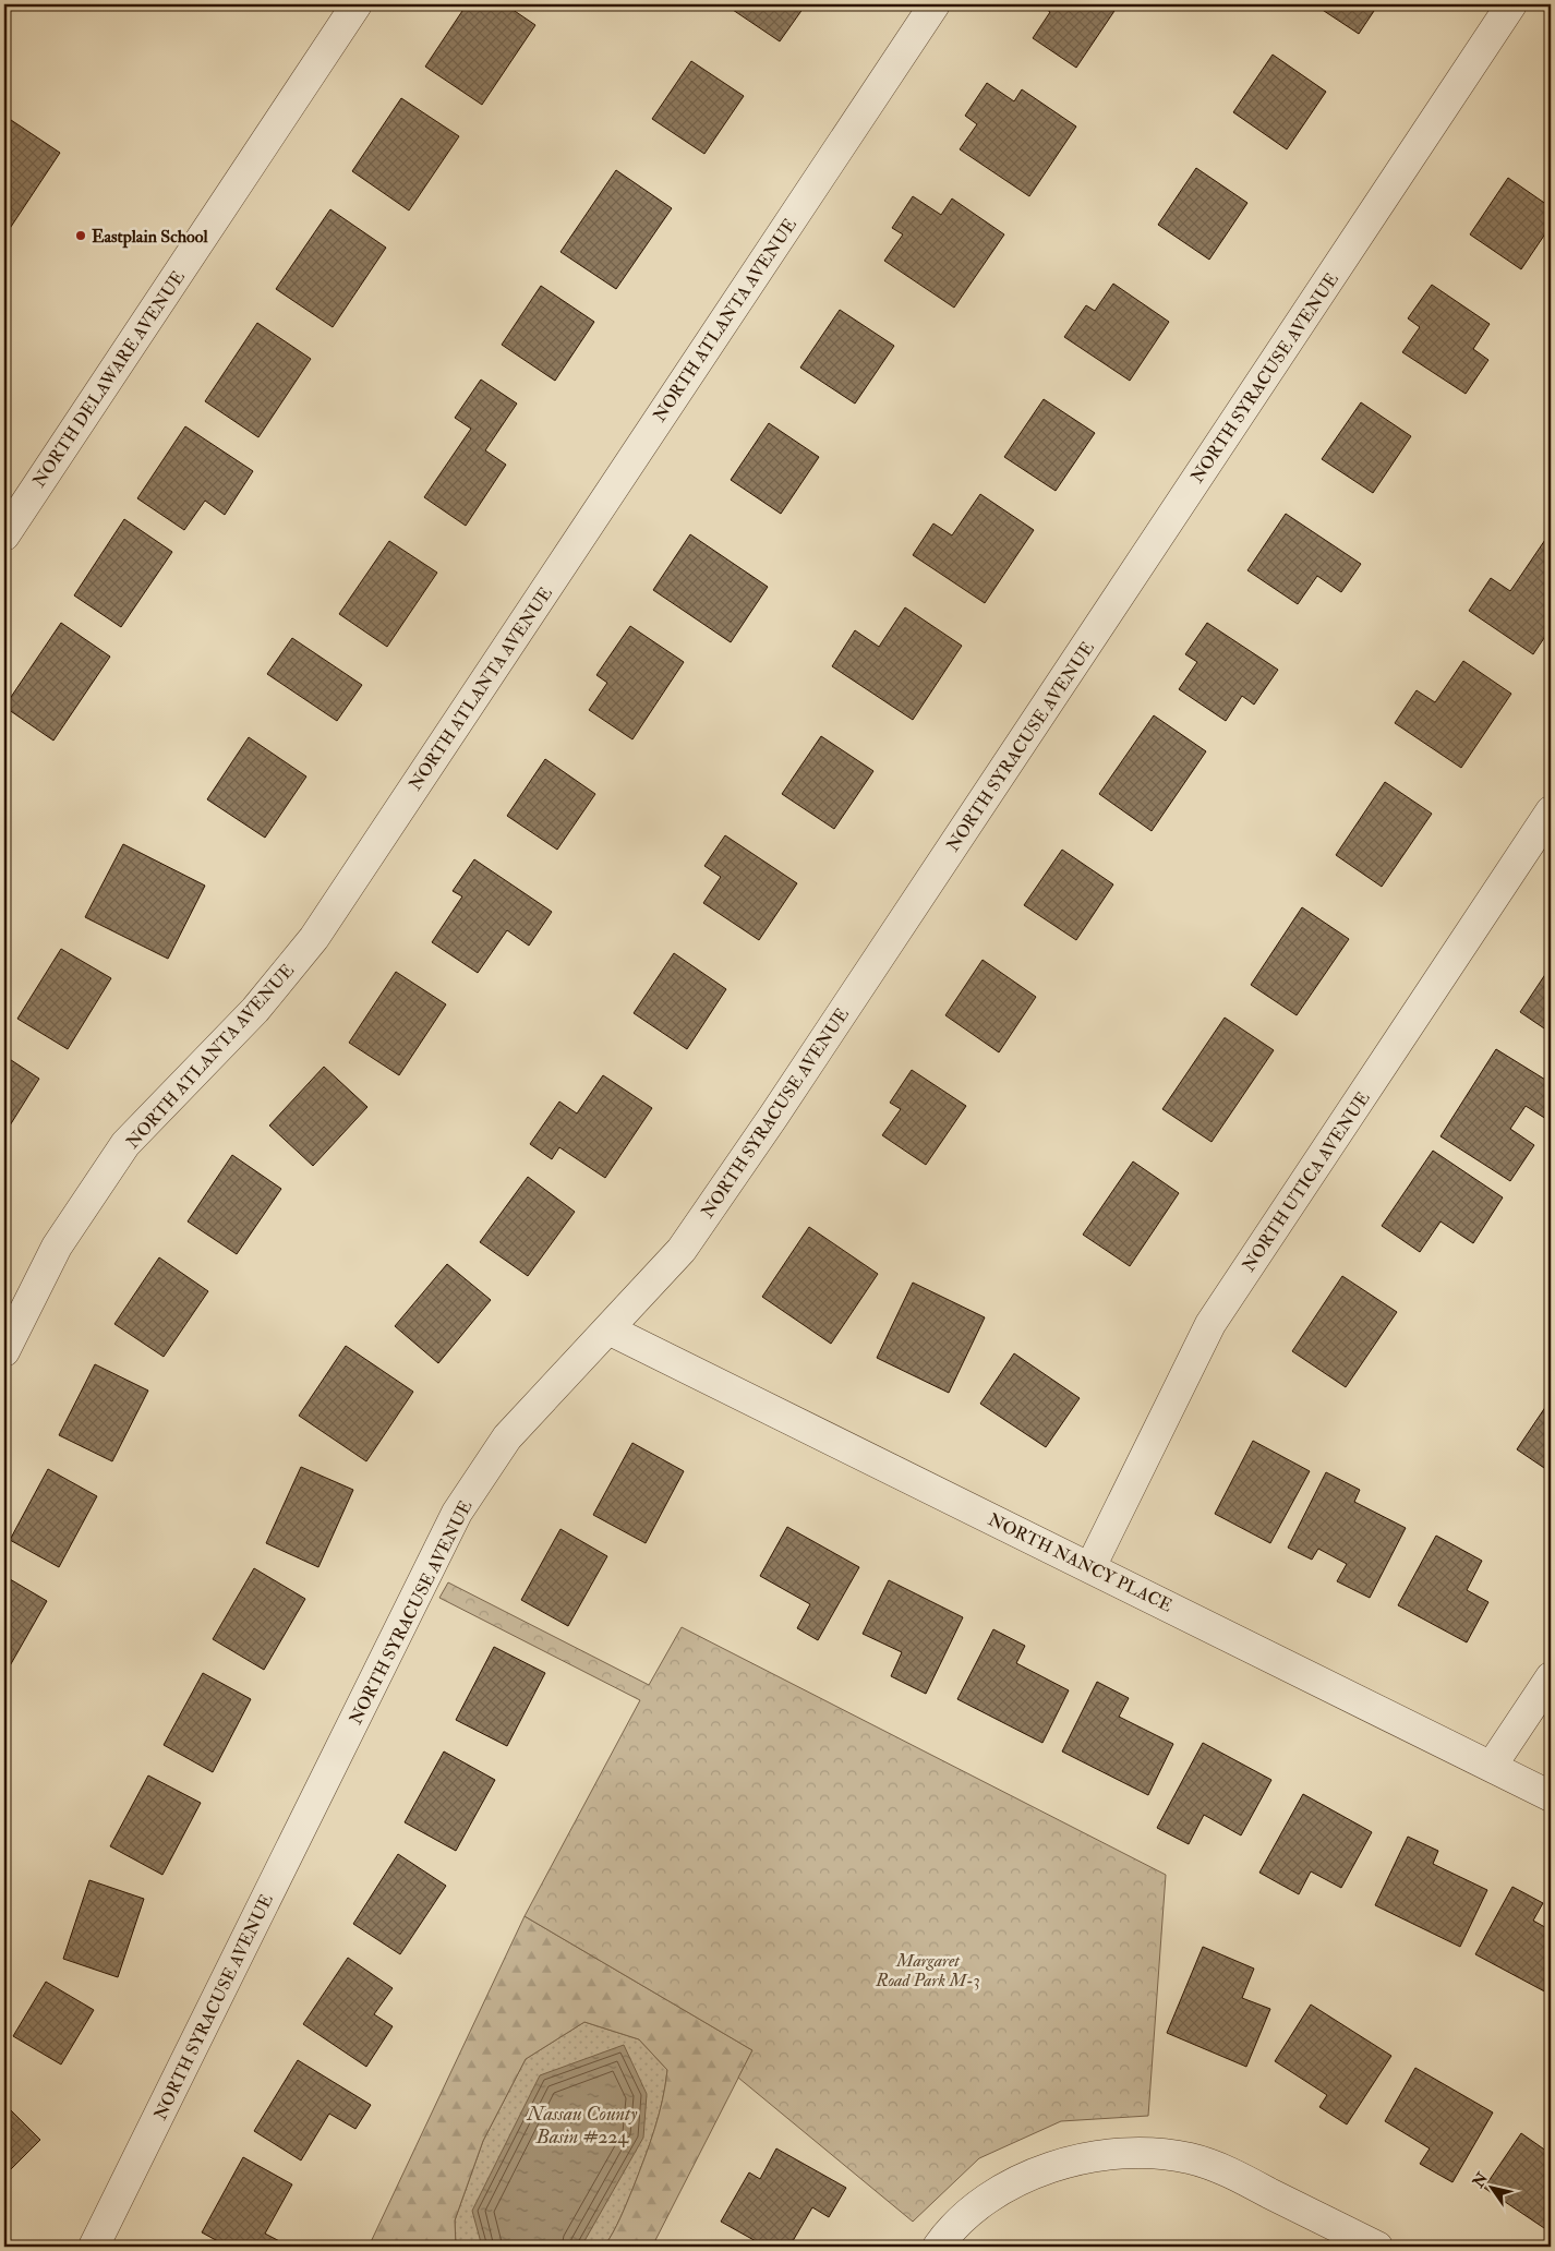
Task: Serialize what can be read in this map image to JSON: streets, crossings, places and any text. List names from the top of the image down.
{
  "streets": {
    "street": [
      "NORTH ATLANTA AVENUE",
      "NORTH SYRACUSE AVENUE",
      "NORTH DELAWARE AVENUE",
      "NORTH UTICA AVENUE",
      "NORTH NANCY PLACE"
    ]
  },
  "crossings": [
    ["NORTH SYRACUSE AVENUE", "NORTH NANCY PLACE"],
    ["NORTH UTICA AVENUE", "NORTH NANCY PLACE"]
  ],
  "water": ["Nassau County Basin #224"],
  "parks": ["Margaret Road Park M-3"],
  "places": ["Eastplain School"],
  "north": "top left"
}
